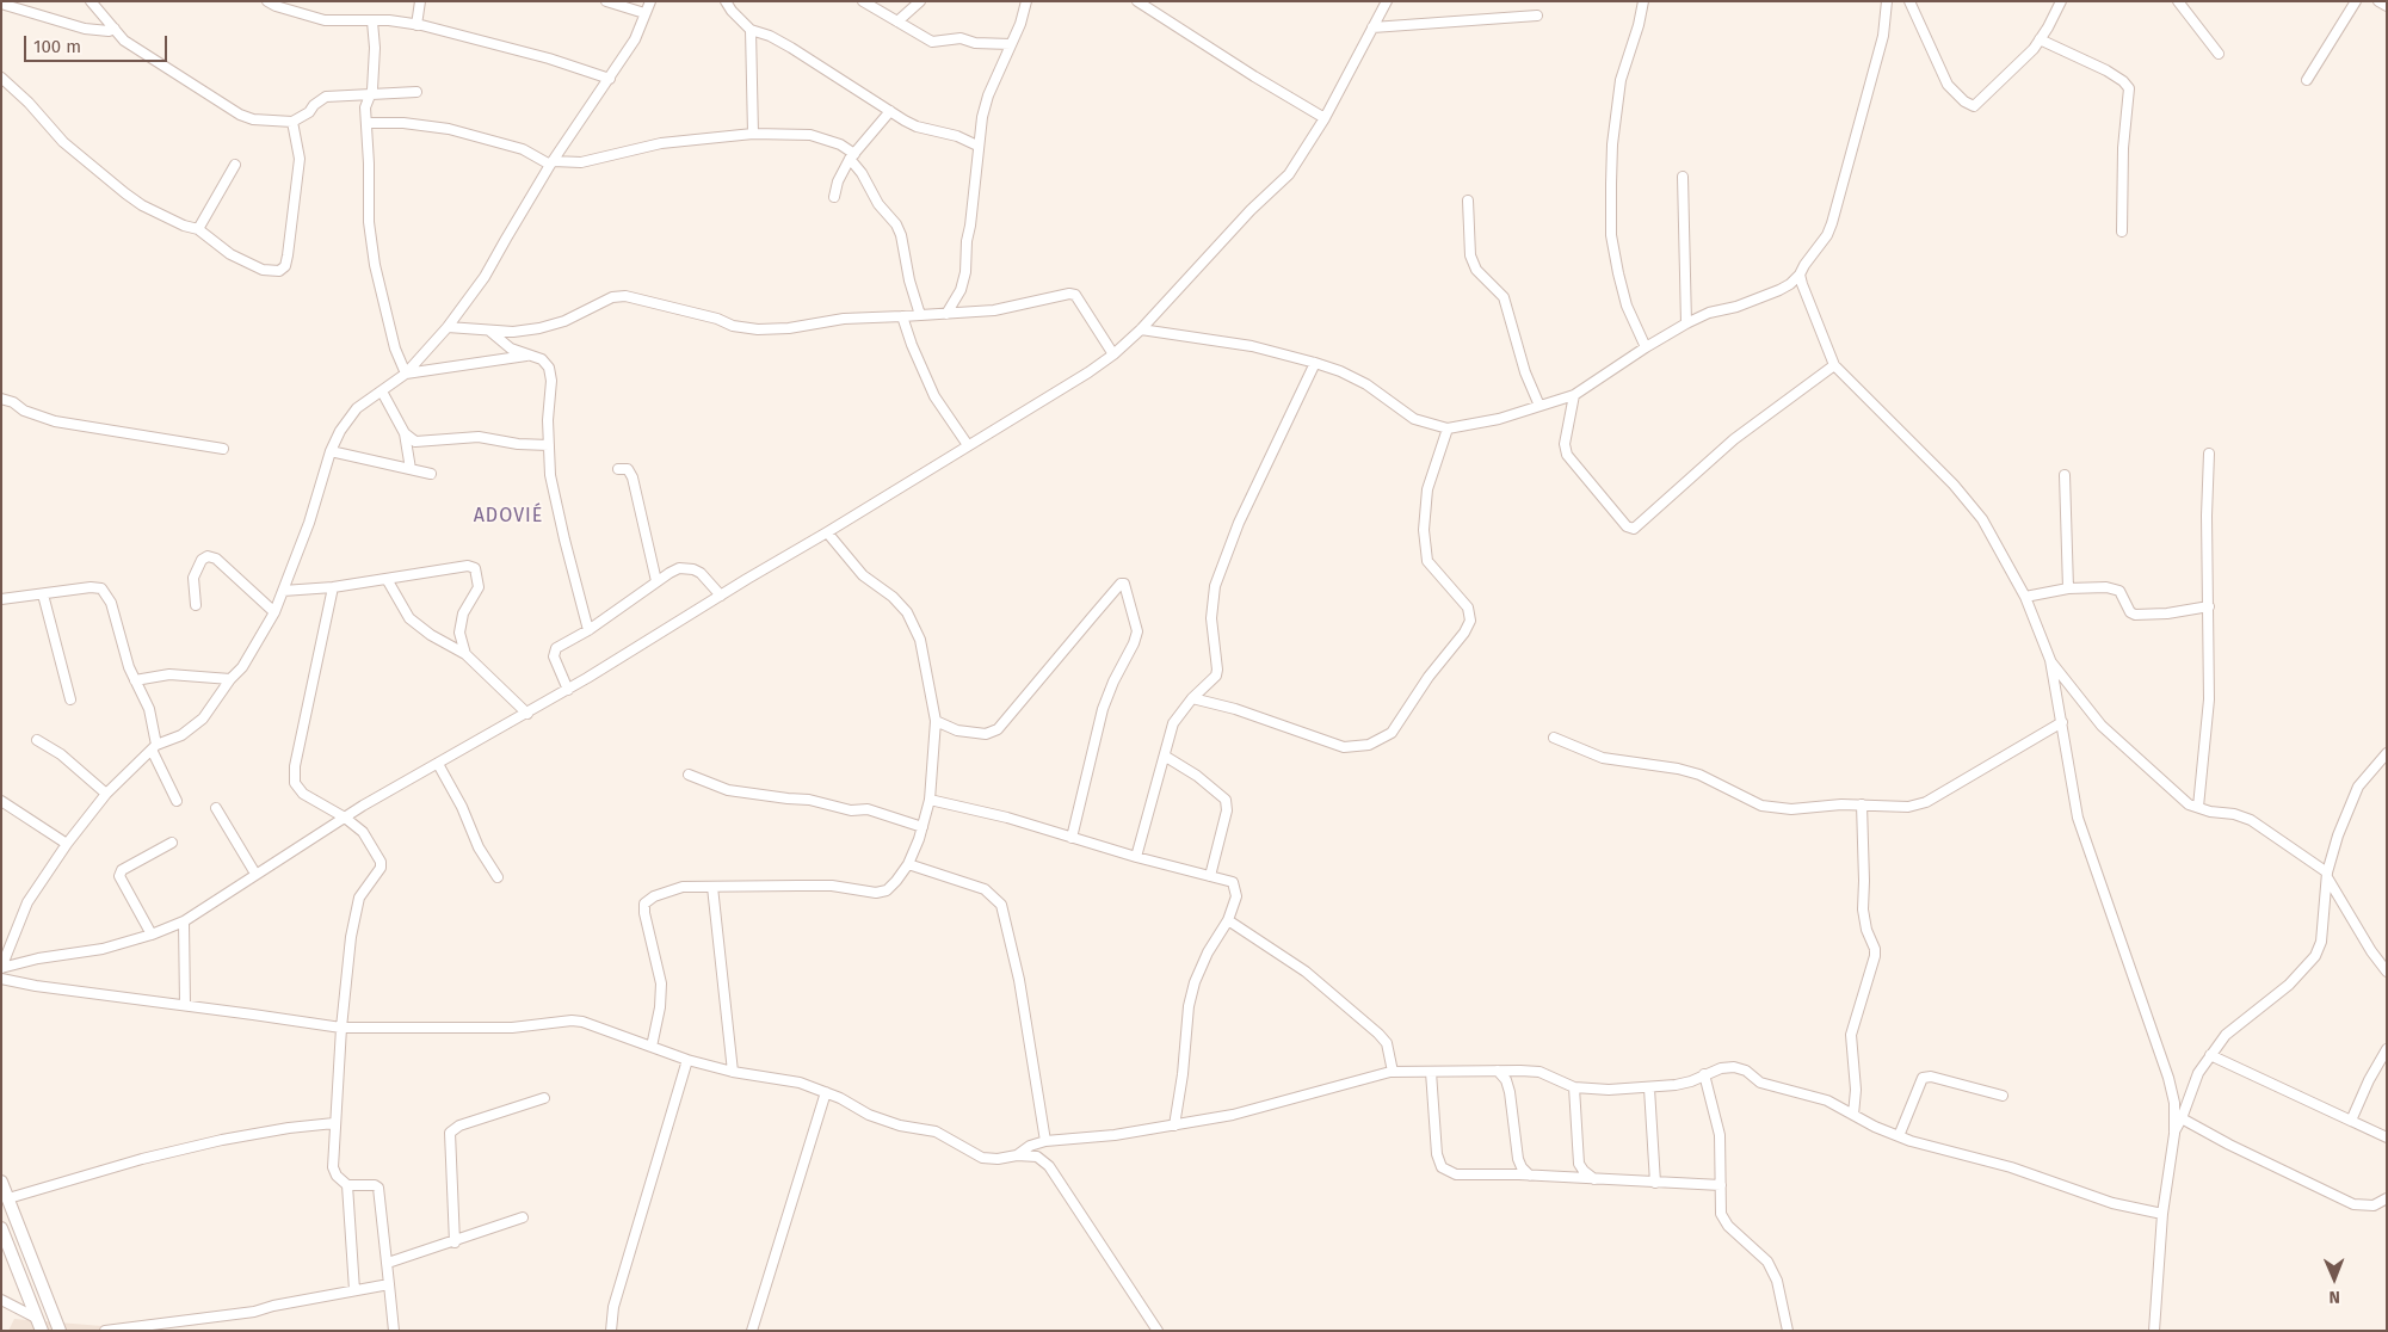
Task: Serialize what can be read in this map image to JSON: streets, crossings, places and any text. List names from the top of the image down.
{
  "districts": ["ADOVIÉ"],
  "scale_bar": "100 m",
  "north": "bottom"
}
